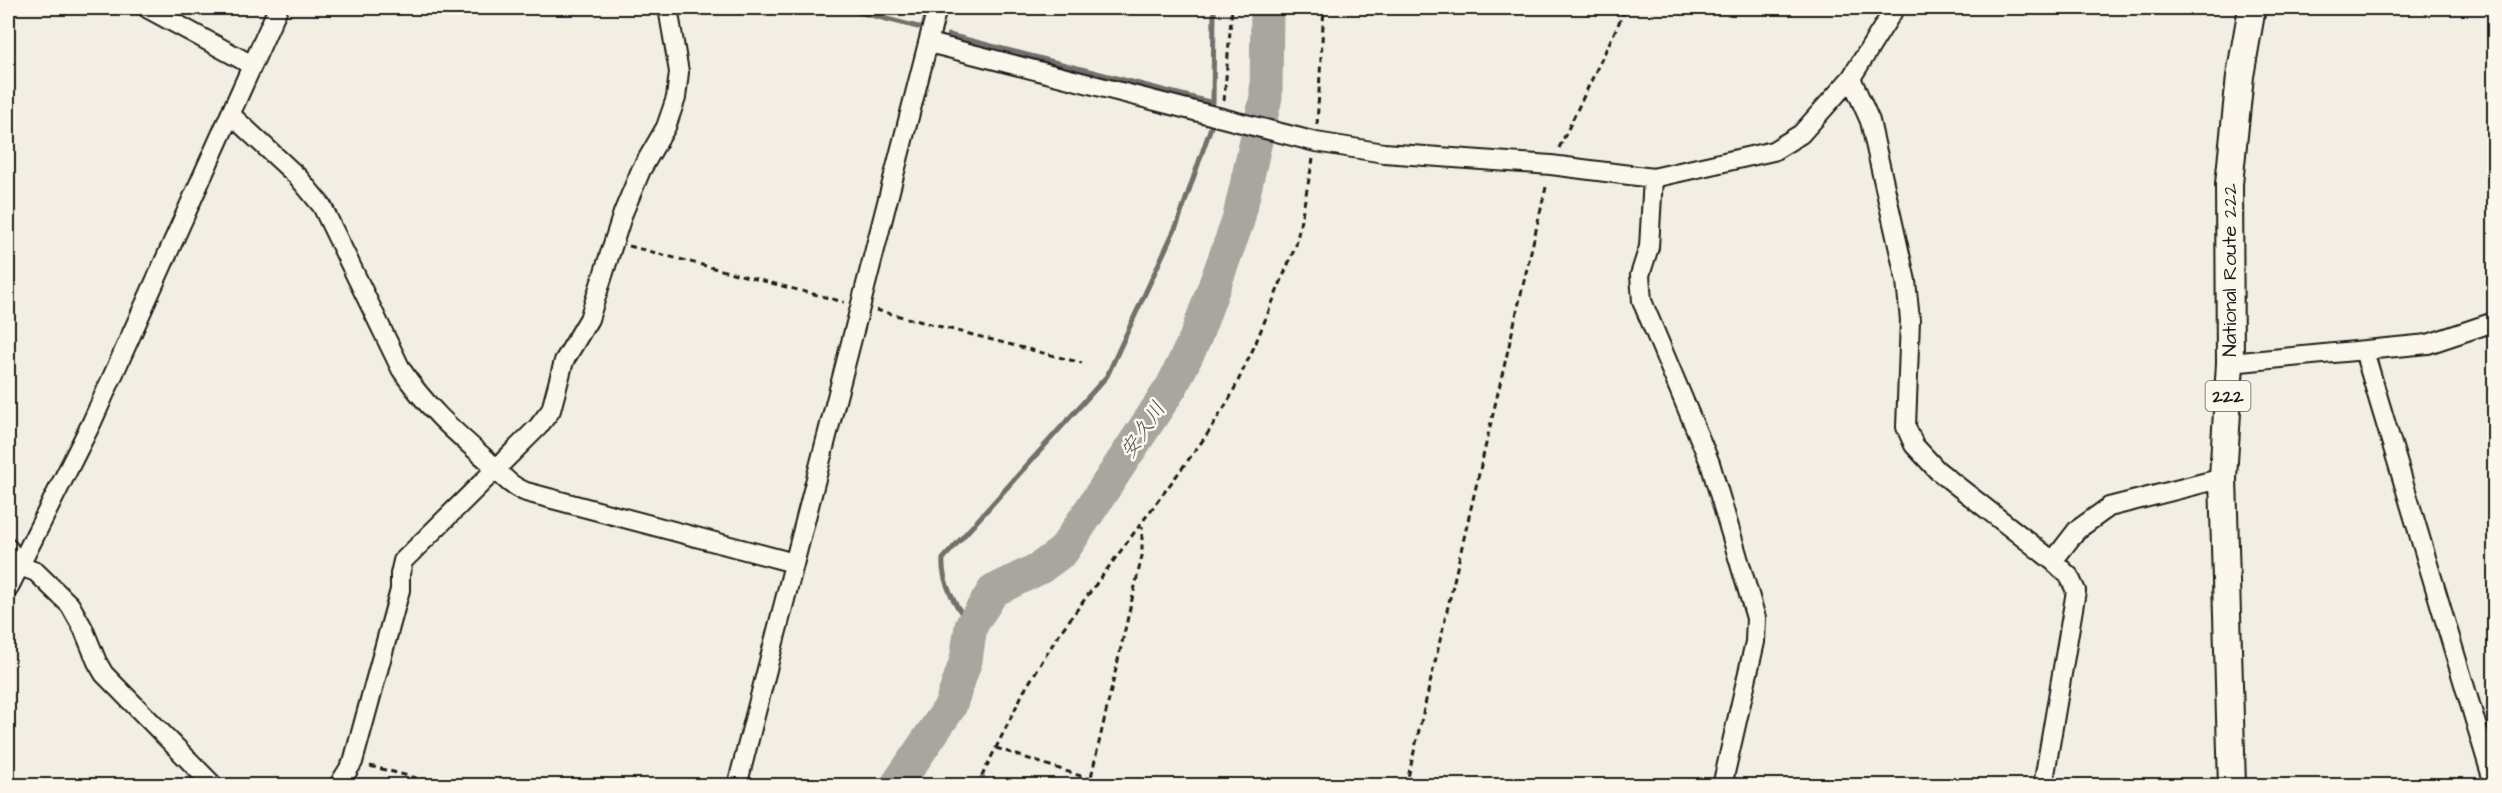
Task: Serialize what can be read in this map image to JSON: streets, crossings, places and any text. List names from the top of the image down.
{
  "streets": {
    "highway": ["National Route 222", "222"]
  },
  "water": ["安久川"]
}
